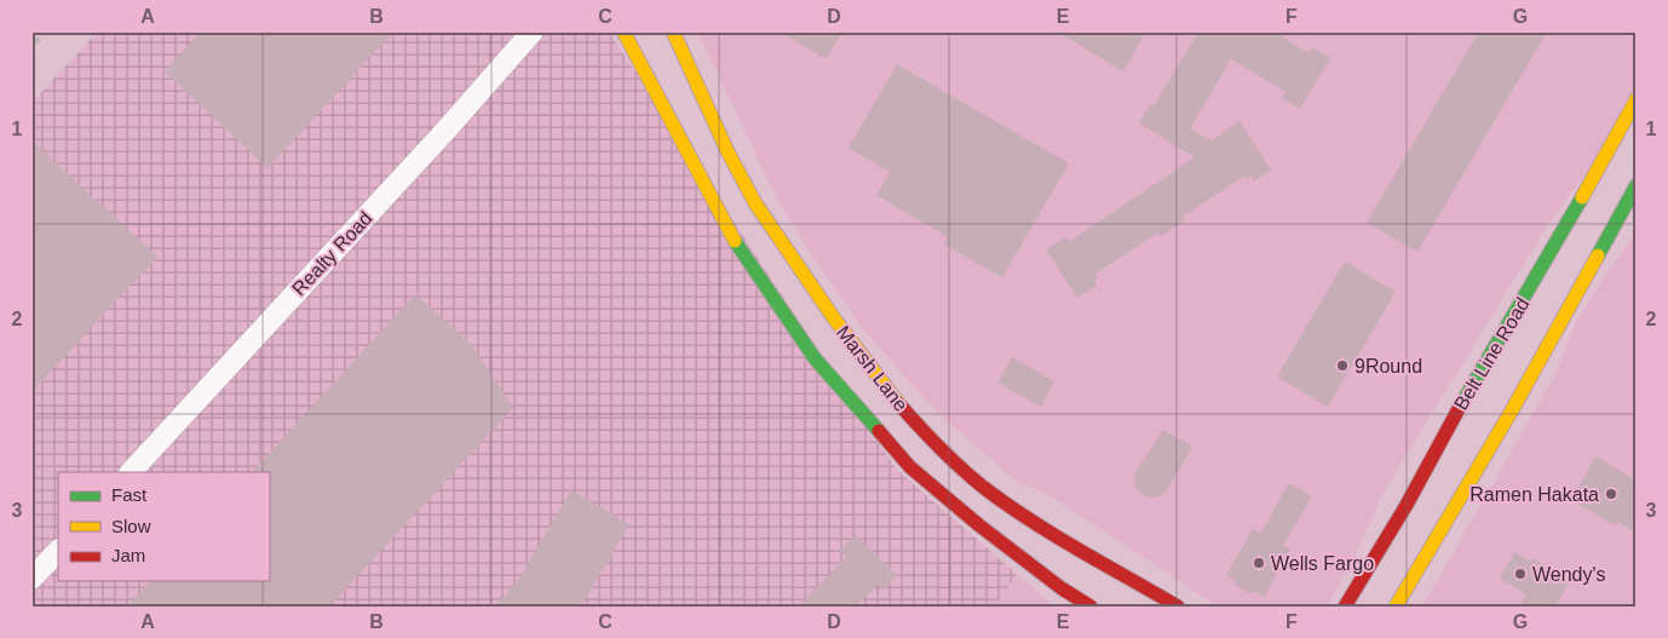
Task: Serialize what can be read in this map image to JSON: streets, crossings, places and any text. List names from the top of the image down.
{
  "streets": {
    "main road": ["Belt Line Road", "Marsh Lane"],
    "street": ["Realty Road"]
  },
  "places": [
    "9Round",
    "Ramen Hakata",
    "Wells Fargo",
    "Wendy's"
  ],
  "legend": ["Fast", "Slow", "Jam"],
  "grid": {
    "columns": [
      "A",
      "B",
      "C",
      "D",
      "E",
      "F",
      "G"
    ],
    "rows": ["1", "2", "3"]
  }
}
